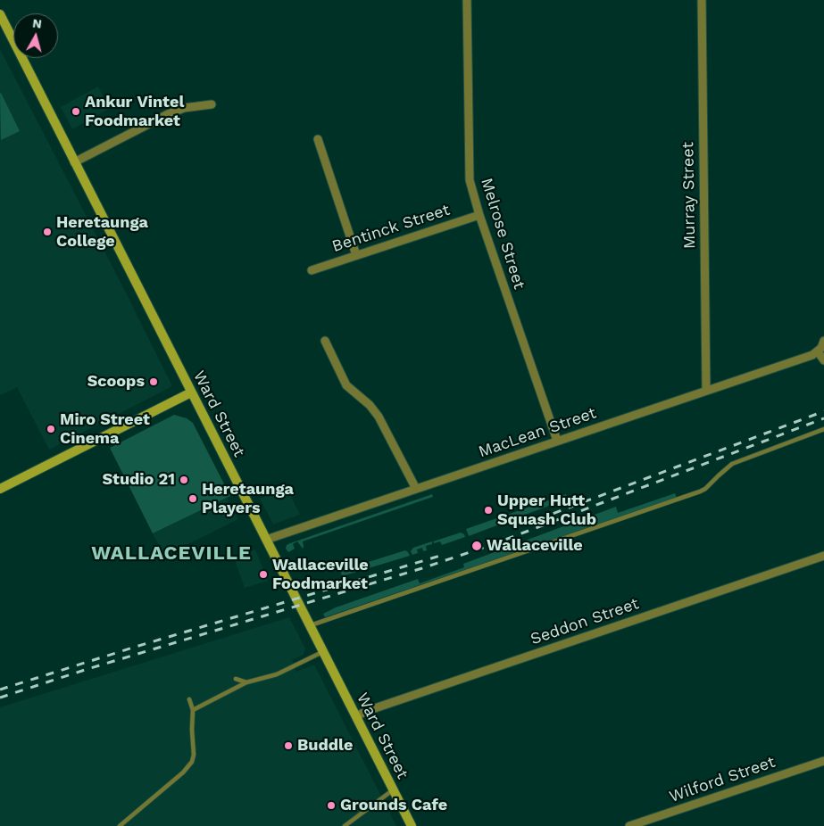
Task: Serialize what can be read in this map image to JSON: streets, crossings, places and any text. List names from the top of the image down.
{
  "streets": {
    "street": [
      "Murray Street",
      "Bentinck Street",
      "Melrose Street",
      "Ward Street",
      "MacLean Street",
      "Seddon Street",
      "Wilford Street"
    ]
  },
  "crossings": [
    ["Murray Street", "MacLean Street"],
    ["Bentinck Street", "Melrose Street"],
    ["Melrose Street", "MacLean Street"],
    ["Ward Street", "MacLean Street"],
    ["Ward Street", "Seddon Street"]
  ],
  "districts": ["WALLACEVILLE"],
  "places": [
    "Ankur Vintel Foodmarket",
    "Heretaunga College",
    "Scoops",
    "Miro Street Cinema",
    "Studio 21",
    "Heretaunga Players",
    "Upper Hutt Squash Club",
    "Wallaceville",
    "Wallaceville Foodmarket",
    "Buddle",
    "Grounds Cafe"
  ],
  "north": "top"
}
